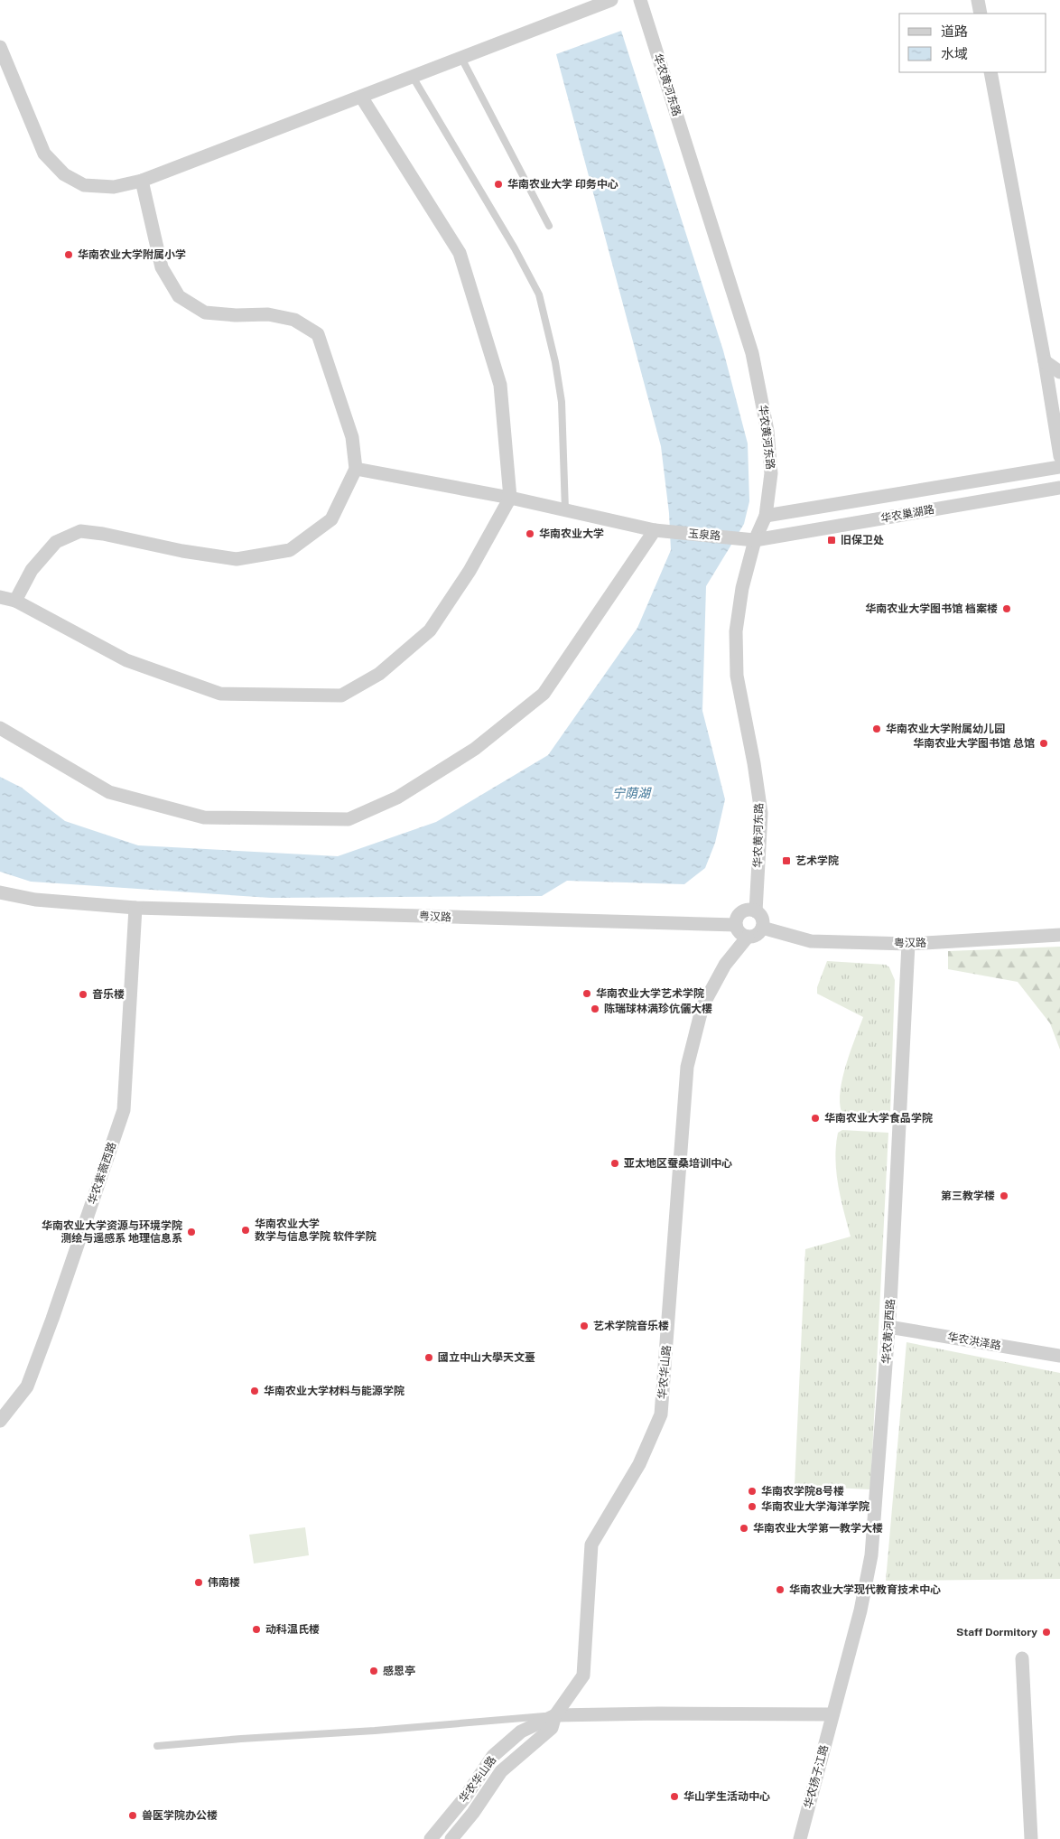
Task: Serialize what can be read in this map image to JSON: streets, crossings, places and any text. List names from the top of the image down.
{
  "streets": {
    "street": [
      "华农黄河东路",
      "华农巢湖路",
      "玉泉路",
      "粤汉路",
      "华农紫薇西路",
      "华农黄河西路",
      "华农洪泽路",
      "华农华山路",
      "华农扬子江路"
    ]
  },
  "crossings": [
    ["华农黄河东路", "华农巢湖路"],
    ["华农黄河东路", "玉泉路"],
    ["华农黄河东路", "粤汉路"],
    ["华农黄河东路", "华农华山路"],
    ["华农巢湖路", "玉泉路"],
    ["粤汉路", "华农紫薇西路"],
    ["粤汉路", "华农黄河西路"],
    ["粤汉路", "华农华山路"],
    ["华农黄河西路", "华农洪泽路"],
    ["华农黄河西路", "华农扬子江路"]
  ],
  "water": ["宁荫湖"],
  "places": {
    "other": [
      "华南农业大学 印务中心",
      "华南农业大学附属小学",
      "华南农业大学",
      "华南农业大学图书馆 档案楼",
      "华南农业大学附属幼儿园",
      "华南农业大学图书馆 总馆",
      "华南农业大学艺术学院",
      "音乐楼",
      "陈瑞球林满珍伉儷大樓",
      "华南农业大学食品学院",
      "亚太地区蚕桑培训中心",
      "第三教学楼",
      "华南农业大学 数学与信息学院 软件学院",
      "华南农业大学资源与环境学院 测绘与遥感系 地理信息系",
      "艺术学院音乐楼",
      "國立中山大學天文臺",
      "华南农业大学材料与能源学院",
      "华南农学院8号楼",
      "华南农业大学海洋学院",
      "华南农业大学第一教学大楼",
      "伟南楼",
      "华南农业大学现代教育技术中心",
      "动科温氏楼",
      "Staff Dormitory",
      "感恩亭",
      "华山学生活动中心",
      "兽医学院办公楼"
    ],
    "transit": ["旧保卫处", "艺术学院"]
  },
  "legend": ["道路", "水域"]
}
